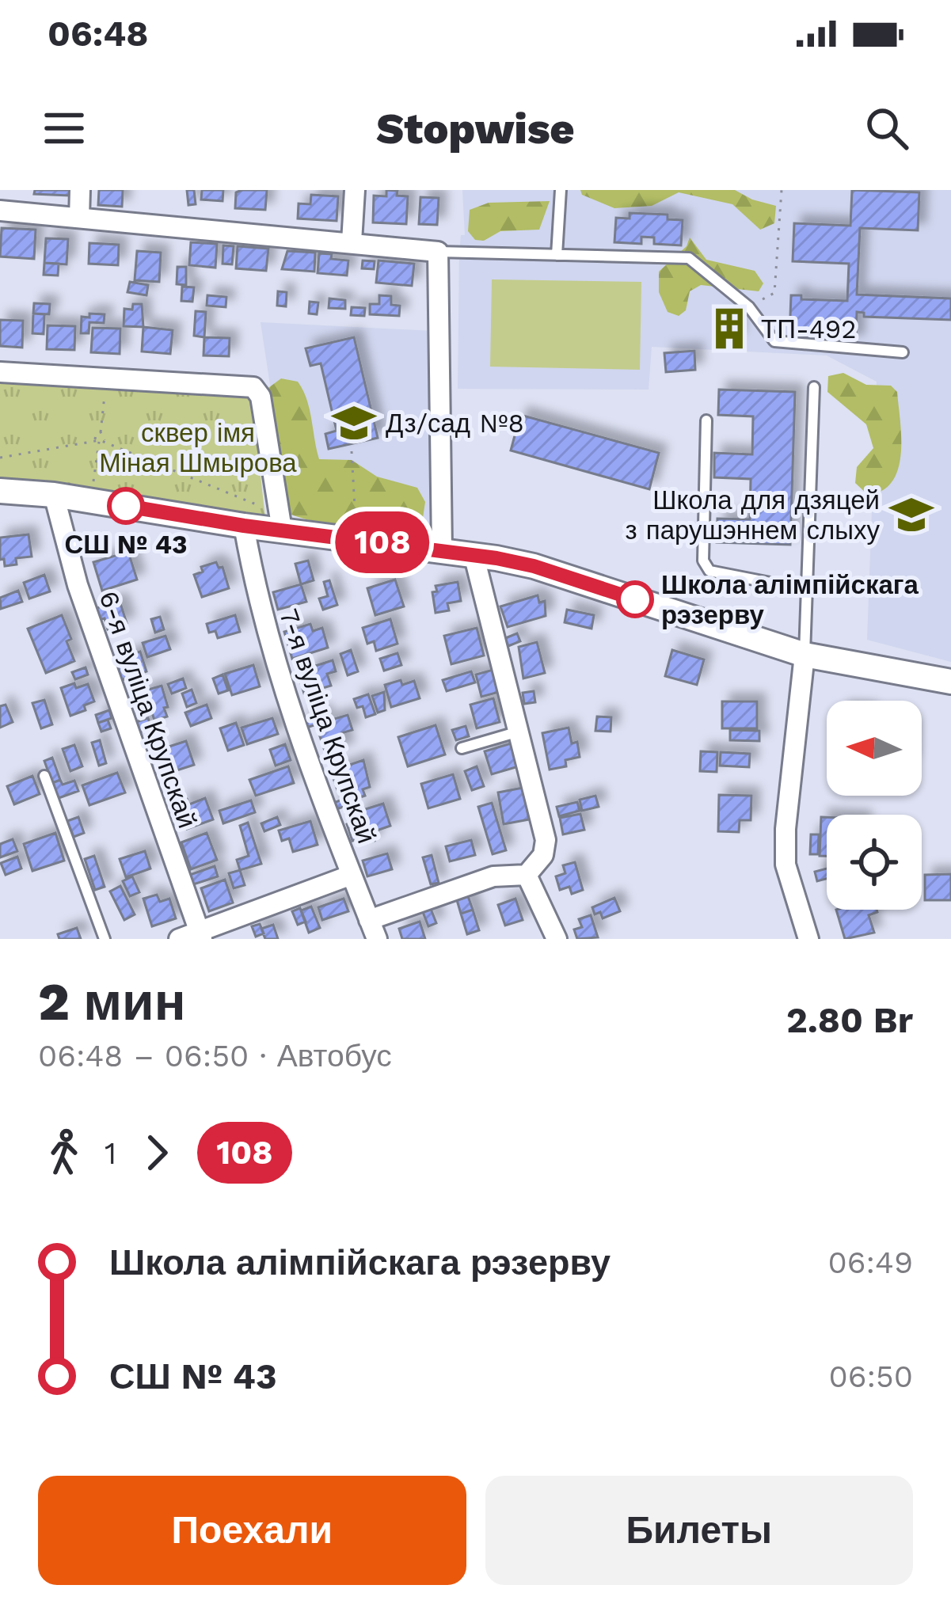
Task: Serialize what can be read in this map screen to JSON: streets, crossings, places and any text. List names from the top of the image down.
{
  "streets": {
    "street": ["6-я вуліца Крупскай", "7-я вуліца Крупскай"]
  },
  "parks": ["сквер імя Міная Шмырова"],
  "places": {
    "building": ["ТП-492"],
    "school or university": ["Дз/сад №8", "Школа для дзяцей з парушэннем слыху"],
    "other": ["СШ № 43", "Школа алімпійскага рэзерву"]
  },
  "lines": ["bus line 108"],
  "north": "left",
  "page": {
    "status": "06:48",
    "header": "Stopwise",
    "on_map": "108",
    "heading": ["2 мин", "06:48 – 06:50 · Автобус", "2.80 Br"],
    "legs": ["1", "108"],
    "list": [
      {
        "name": "Школа алімпійскага рэзерву",
        "value": "06:49"
      },
      {
        "name": "СШ № 43",
        "value": "06:50"
      }
    ],
    "buttons": ["Поехали", "Билеты"]
  }
}
